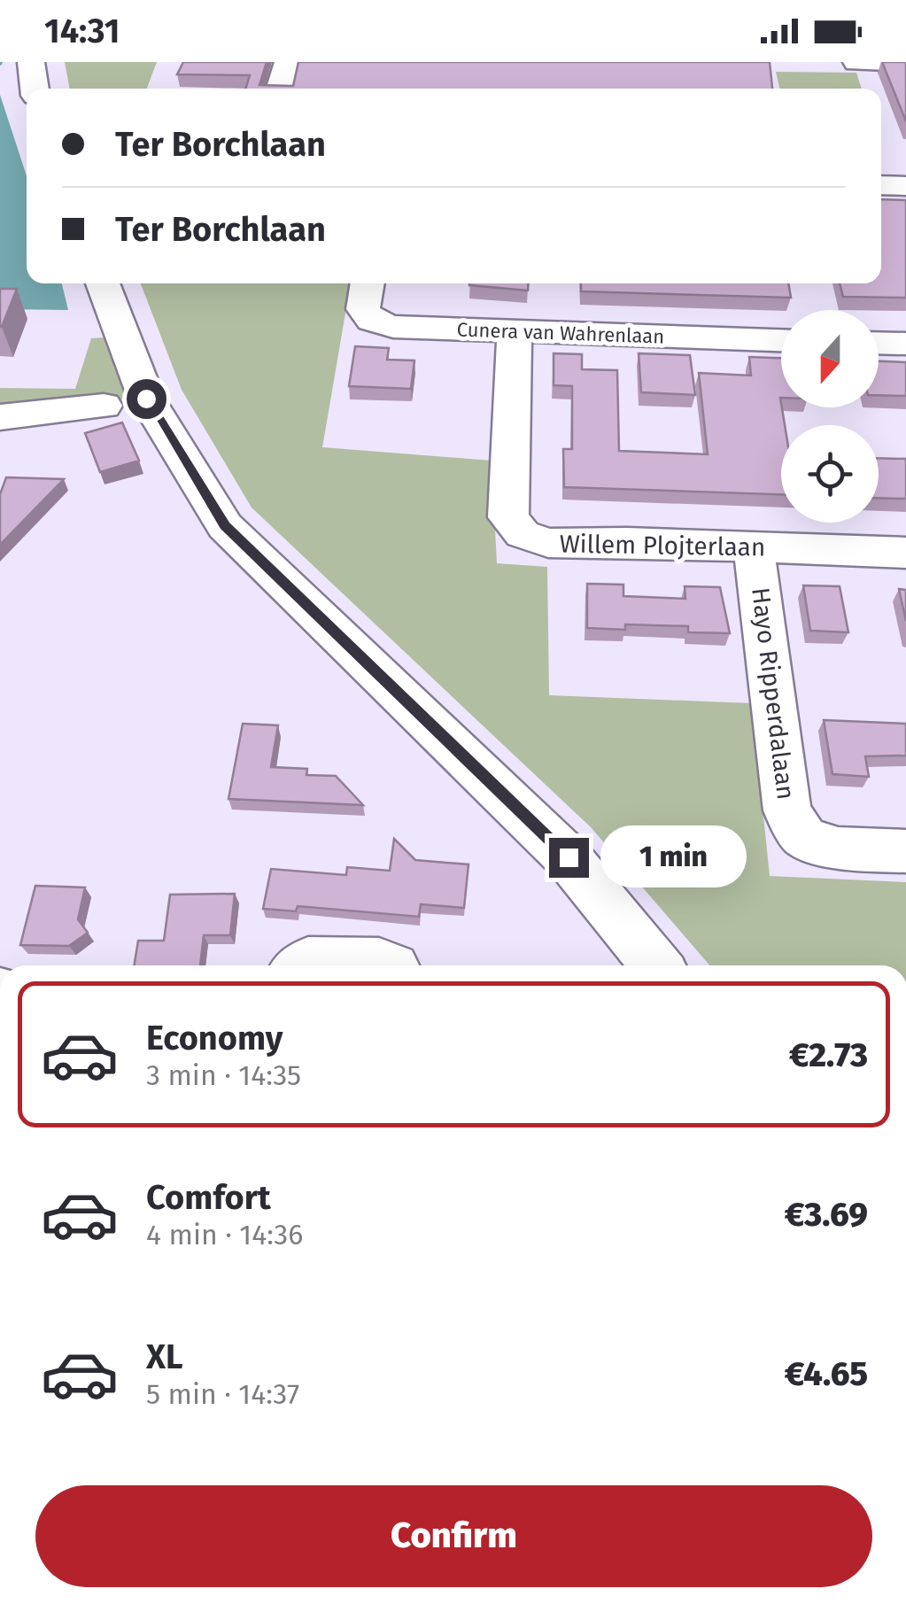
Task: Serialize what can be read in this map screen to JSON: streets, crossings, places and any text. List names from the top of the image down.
{
  "streets": {
    "street": ["Cunera van Wahrenlaan", "Willem Plojterlaan", "Hayo Ripperdalaan"]
  },
  "crossings": [
    ["Cunera van Wahrenlaan", "Willem Plojterlaan"],
    ["Willem Plojterlaan", "Hayo Ripperdalaan"]
  ],
  "north": "bottom",
  "page": {
    "status": "14:31",
    "banner": ["Ter Borchlaan", "Ter Borchlaan"],
    "bubble": "1 min",
    "list": [
      {
        "name": "Economy",
        "note": "3 min · 14:35",
        "value": "€2.73"
      },
      {
        "name": "Comfort",
        "note": "4 min · 14:36",
        "value": "€3.69"
      },
      {
        "name": "XL",
        "note": "5 min · 14:37",
        "value": "€4.65"
      }
    ],
    "buttons": "Confirm"
  }
}
